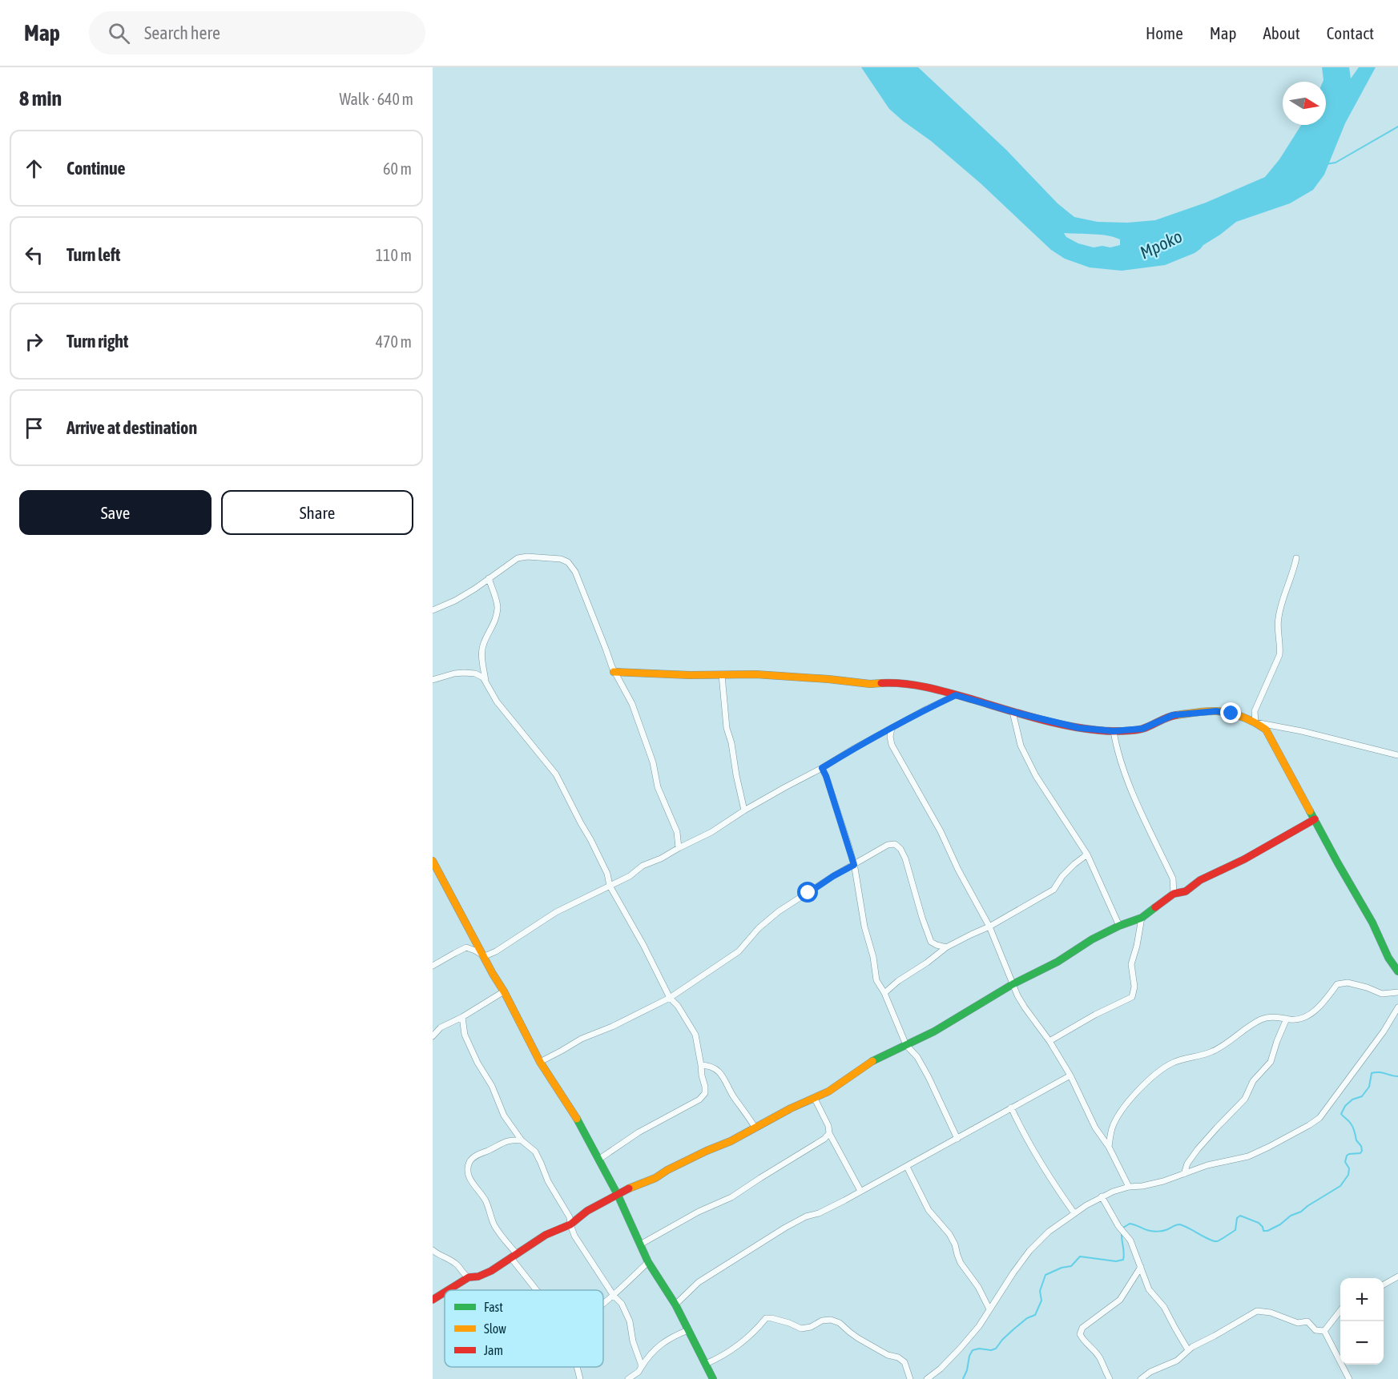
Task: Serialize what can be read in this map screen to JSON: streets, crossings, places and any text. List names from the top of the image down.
{
  "water": ["Mpoko"],
  "legend": ["Fast", "Slow", "Jam"],
  "north": "right",
  "page": {
    "header": "Map",
    "search": "Search here",
    "nav": [
      "Home",
      "Map",
      "About",
      "Contact"
    ],
    "heading": ["8 min", "Walk · 640 m"],
    "list": [
      ["Continue", "60 m"],
      ["Turn left", "110 m"],
      ["Turn right", "470 m"],
      "Arrive at destination"
    ],
    "buttons": ["Save", "Share"],
    "map_buttons": ["+", "−"]
  }
}
